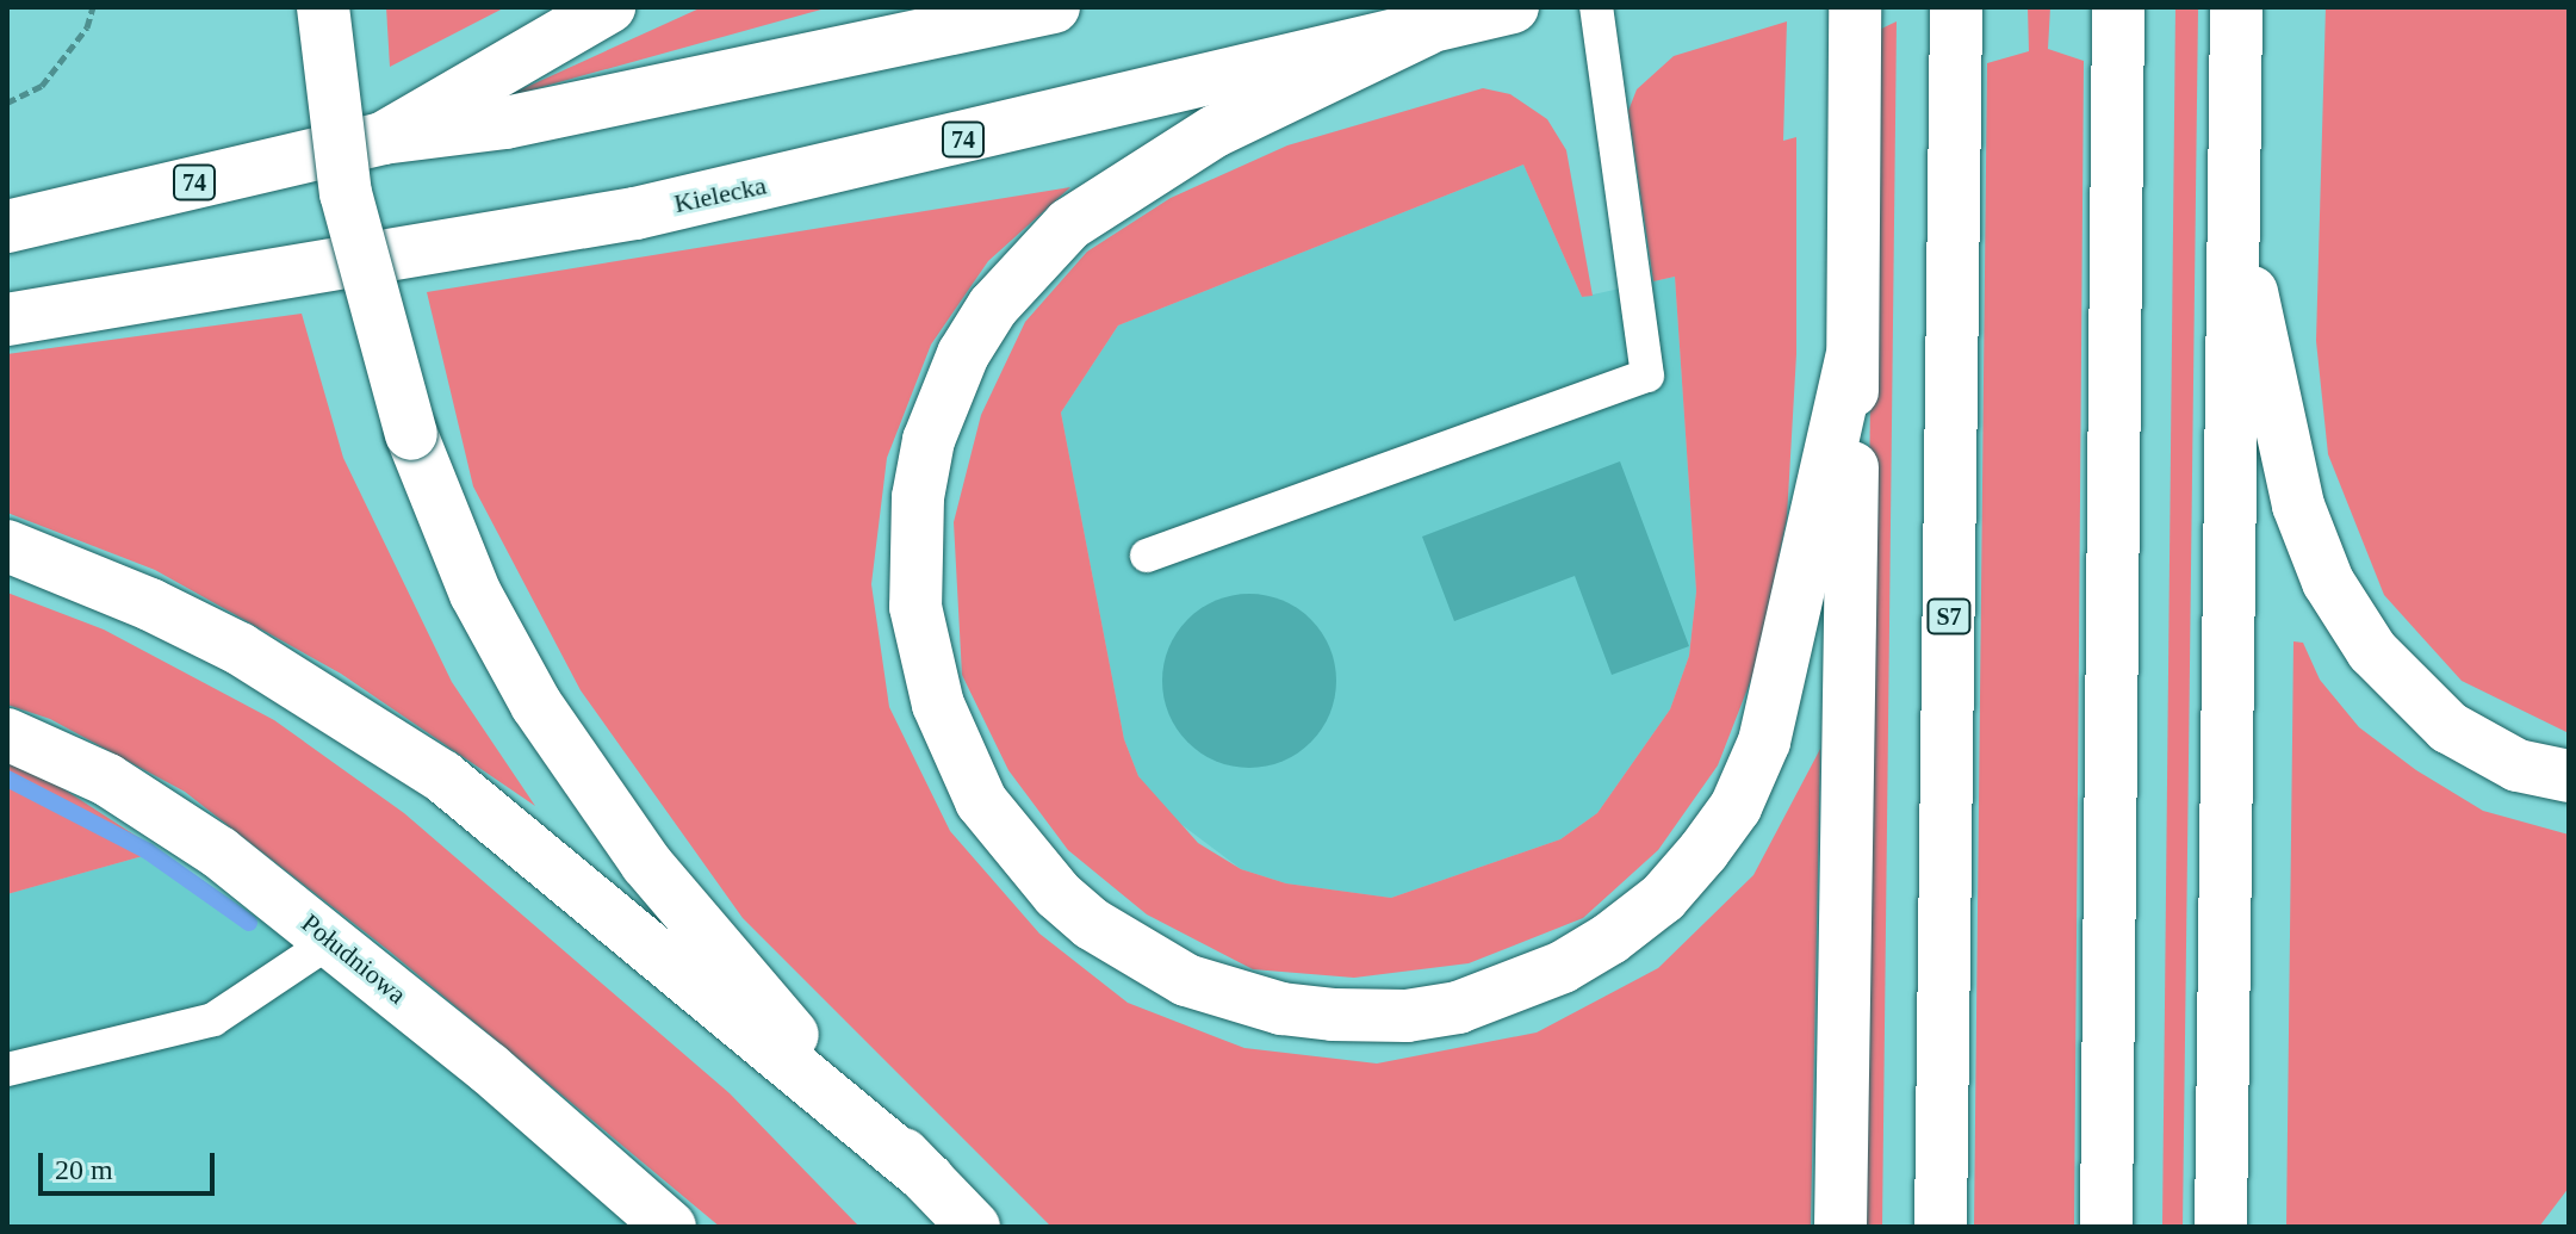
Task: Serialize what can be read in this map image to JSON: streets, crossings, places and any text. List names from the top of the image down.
{
  "streets": {
    "main road": [
      "74",
      "Kielecka",
      "S7",
      "Południowa"
    ]
  },
  "crossings": [
    ["74", "Kielecka"]
  ],
  "scale_bar": "20 m"
}
